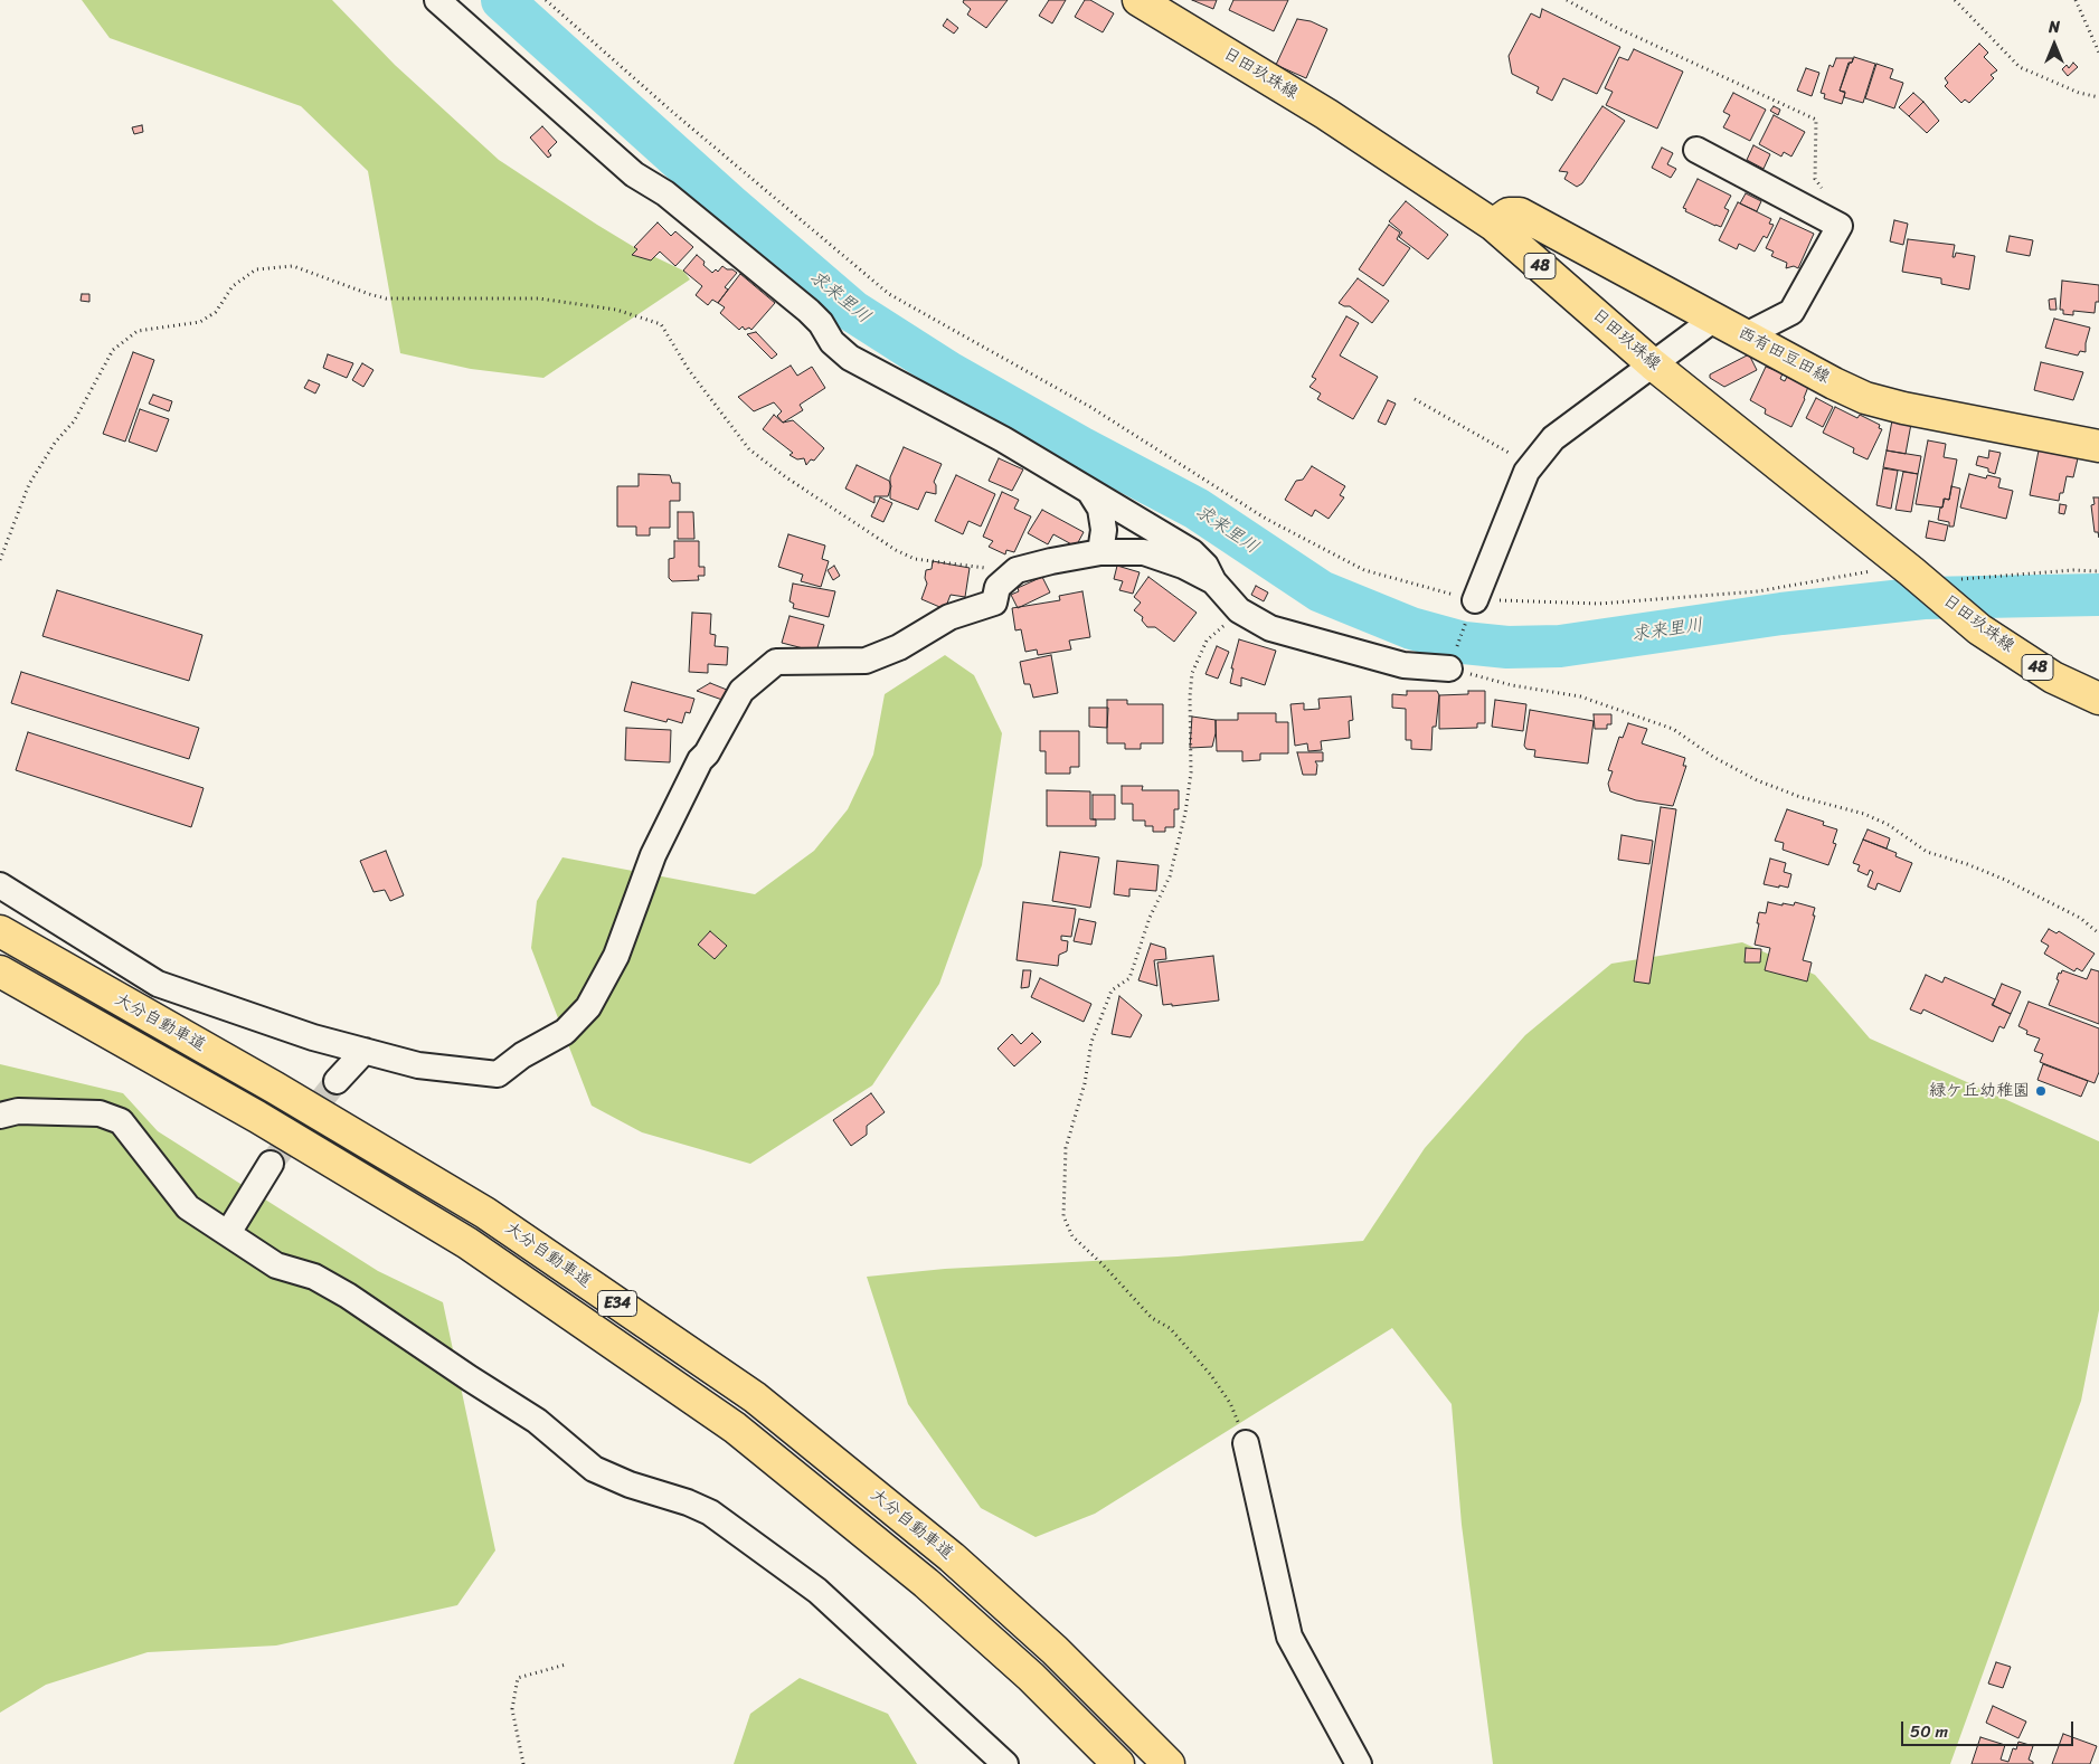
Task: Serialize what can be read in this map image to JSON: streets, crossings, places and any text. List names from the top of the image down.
{
  "streets": {
    "main road": [
      "日田玖珠線",
      "48",
      "西有田豆田線",
      "大分自動車道",
      "E34"
    ]
  },
  "crossings": [
    ["日田玖珠線", "西有田豆田線"]
  ],
  "water": ["求来里川"],
  "places": ["緑ケ丘幼稚園"],
  "scale_bar": "50 m",
  "north": "top"
}
